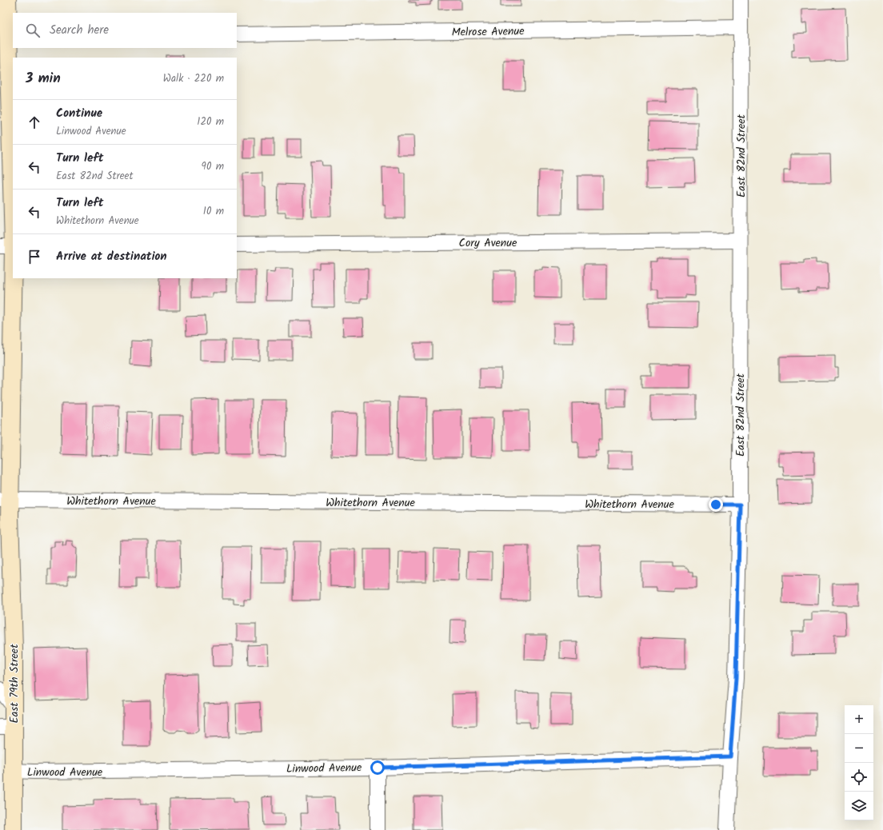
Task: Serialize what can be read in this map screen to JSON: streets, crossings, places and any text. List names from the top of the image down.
{
  "streets": {
    "main road": ["East 79th Street"],
    "street": [
      "Melrose Avenue",
      "East 82nd Street",
      "Cory Avenue",
      "Whitethorn Avenue",
      "Linwood Avenue"
    ]
  },
  "crossings": [
    ["Melrose Avenue", "East 82nd Street"],
    ["East 82nd Street", "Cory Avenue"],
    ["East 82nd Street", "Whitethorn Avenue"],
    ["East 82nd Street", "Linwood Avenue"],
    ["Whitethorn Avenue", "East 79th Street"],
    ["East 79th Street", "Linwood Avenue"]
  ],
  "page": {
    "search": "Search here",
    "heading": ["3 min", "Walk · 220 m"],
    "list": [
      ["Continue", "Linwood Avenue", "120 m"],
      ["Turn left", "East 82nd Street", "90 m"],
      ["Turn left", "Whitethorn Avenue", "10 m"],
      "Arrive at destination"
    ],
    "map_buttons": ["+", "−"]
  }
}
